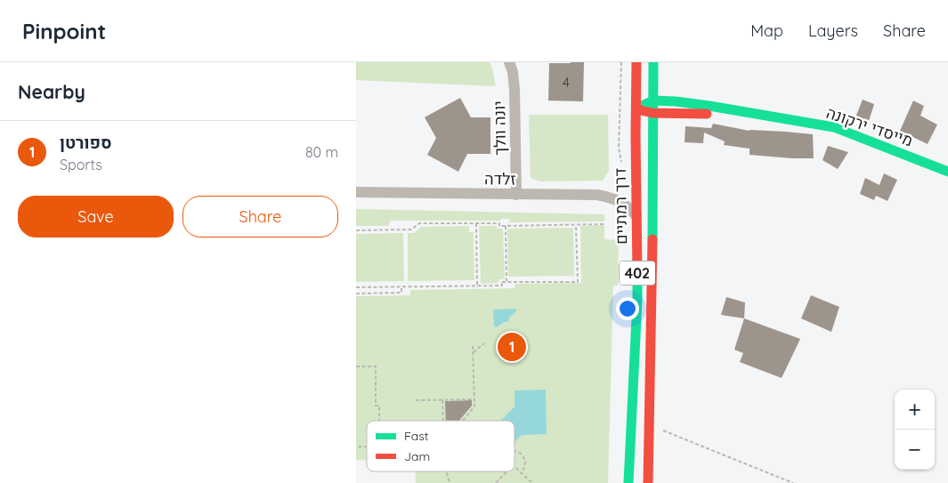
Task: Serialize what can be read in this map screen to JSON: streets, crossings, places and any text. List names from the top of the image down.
{
  "streets": {
    "main road": ["מייסדי ירקונה", "דרך רמתיים", "402"],
    "street": ["יונה וולך", "זלדה"]
  },
  "crossings": [
    ["מייסדי ירקונה", "דרך רמתיים"],
    ["יונה וולך", "זלדה"],
    ["זלדה", "דרך רמתיים"]
  ],
  "house_numbers": ["4"],
  "legend": ["Fast", "Jam"],
  "page": {
    "header": "Pinpoint",
    "nav": ["Map", "Layers", "Share"],
    "heading": "Nearby",
    "list": [
      {
        "mark": "1",
        "name": "ספורטן",
        "note": "Sports",
        "value": "80 m"
      }
    ],
    "buttons": ["Save", "Share"],
    "pins": "1",
    "map_buttons": ["+", "−"]
  }
}
